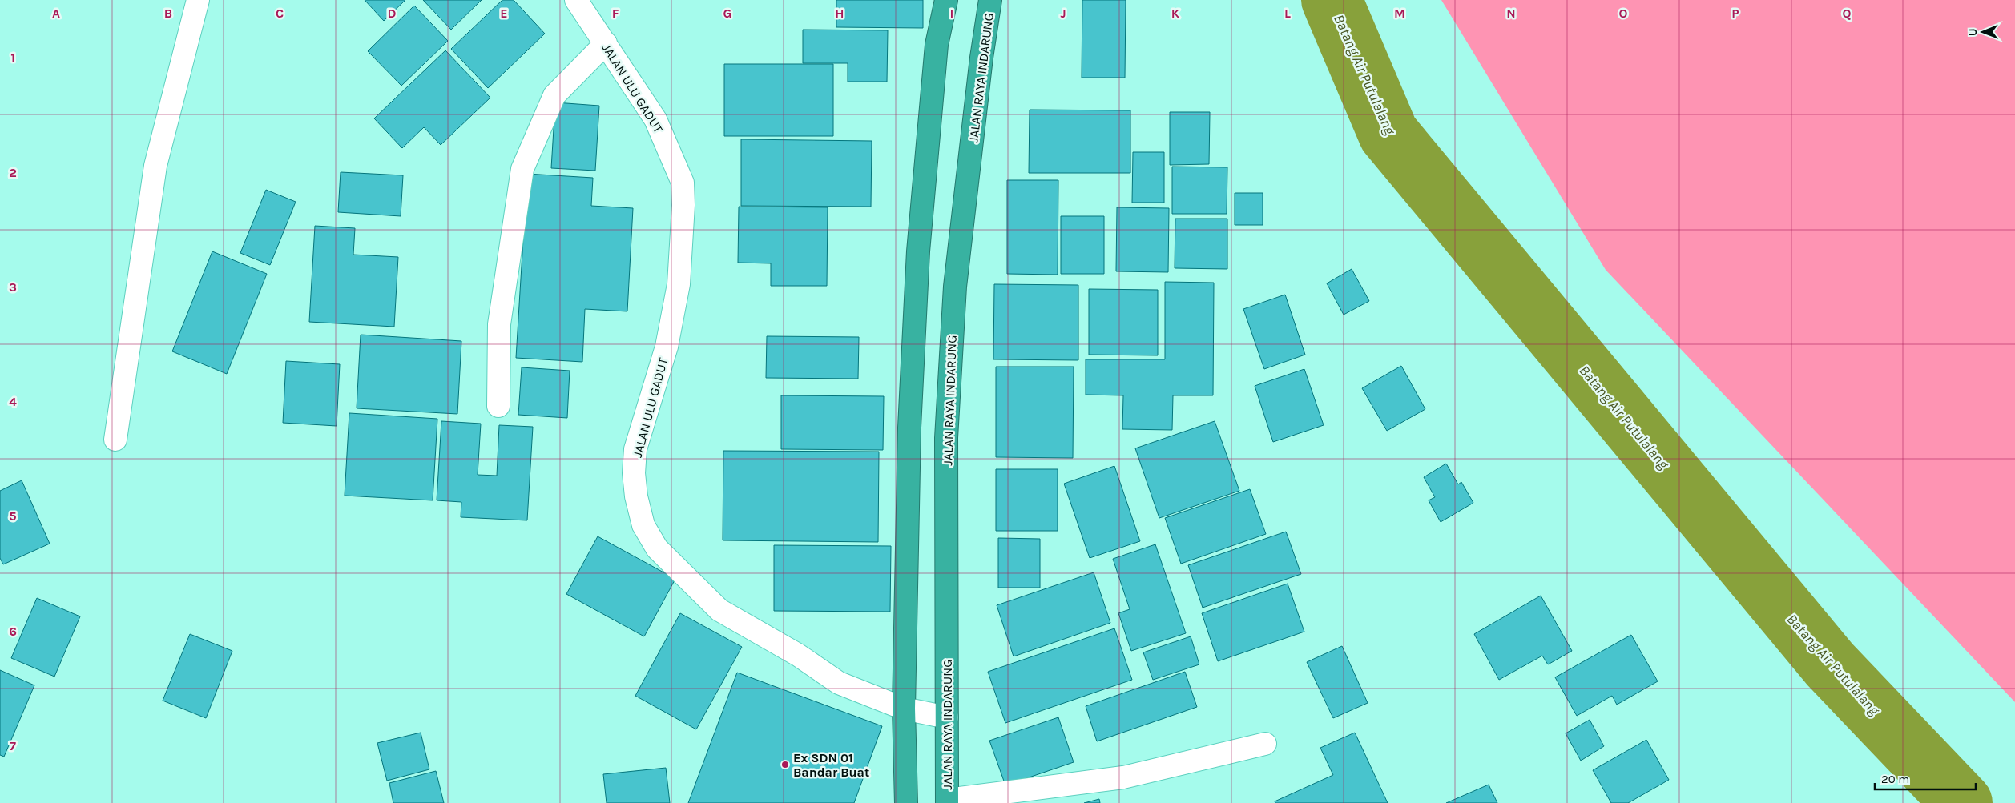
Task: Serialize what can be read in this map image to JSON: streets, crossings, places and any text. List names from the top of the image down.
{
  "streets": {
    "highway": ["JALAN RAYA INDARUNG"],
    "street": ["JALAN ULU GADUT"]
  },
  "crossings": [
    ["JALAN RAYA INDARUNG", "JALAN ULU GADUT"]
  ],
  "water": ["Batang Air Putulalang"],
  "places": ["Ex SDN 01 Bandar Buat"],
  "scale_bar": "20 m",
  "north": "left",
  "grid": {
    "columns": [
      "A",
      "B",
      "C",
      "D",
      "E",
      "F",
      "G",
      "H",
      "I",
      "J",
      "K",
      "L",
      "M",
      "N",
      "O",
      "P",
      "Q"
    ],
    "rows": [
      "1",
      "2",
      "3",
      "4",
      "5",
      "6",
      "7"
    ]
  }
}
